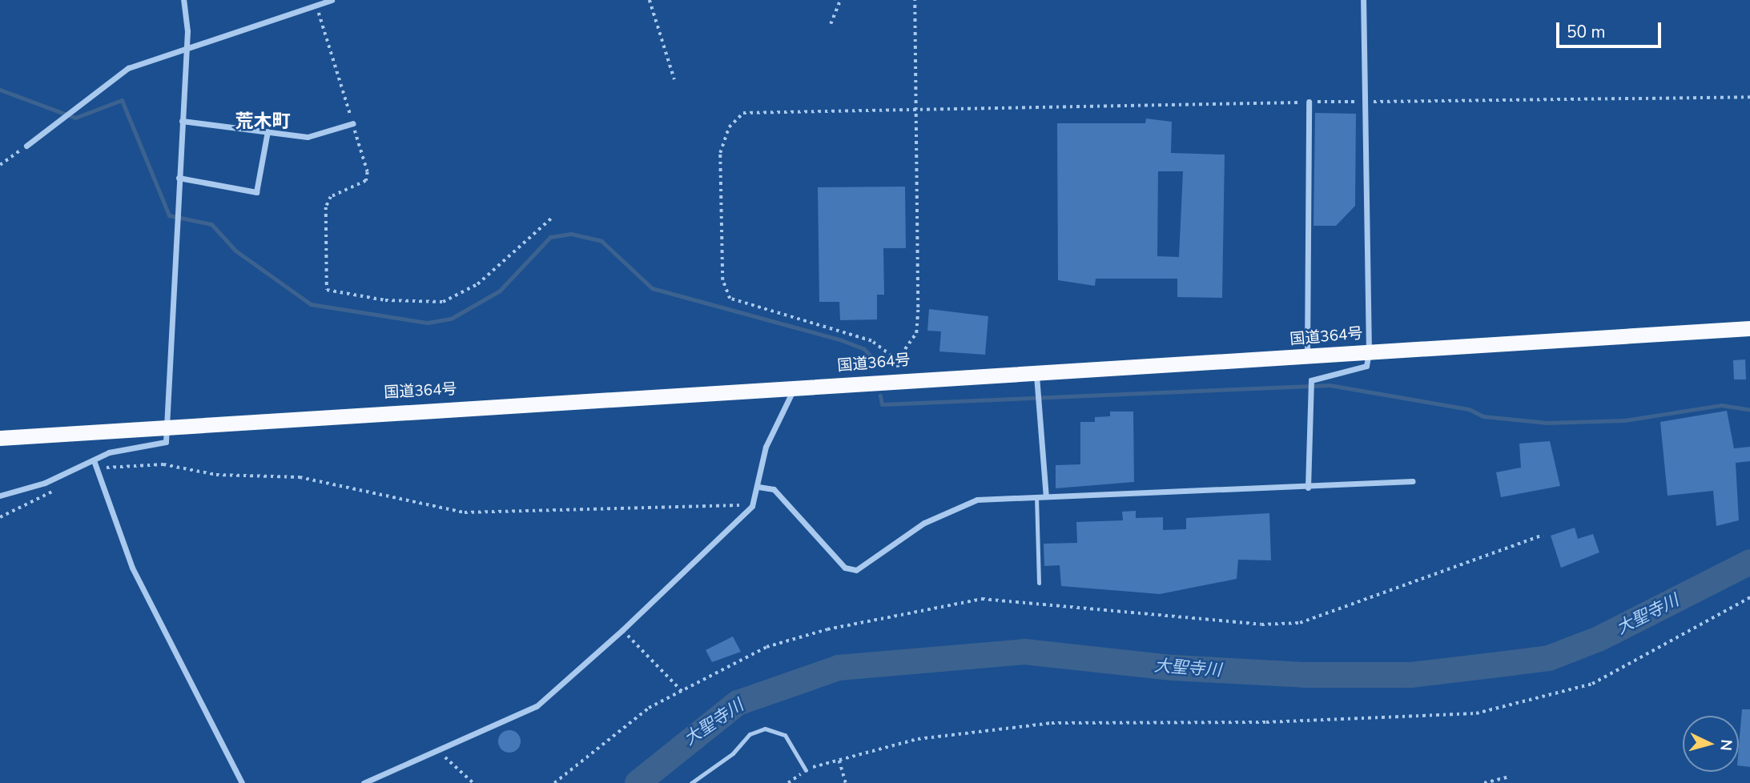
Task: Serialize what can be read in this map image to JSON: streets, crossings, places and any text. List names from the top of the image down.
{
  "streets": {
    "highway": ["国道364号"]
  },
  "districts": ["荒木町"],
  "water": ["大聖寺川"],
  "scale_bar": "50 m",
  "north": "right"
}
